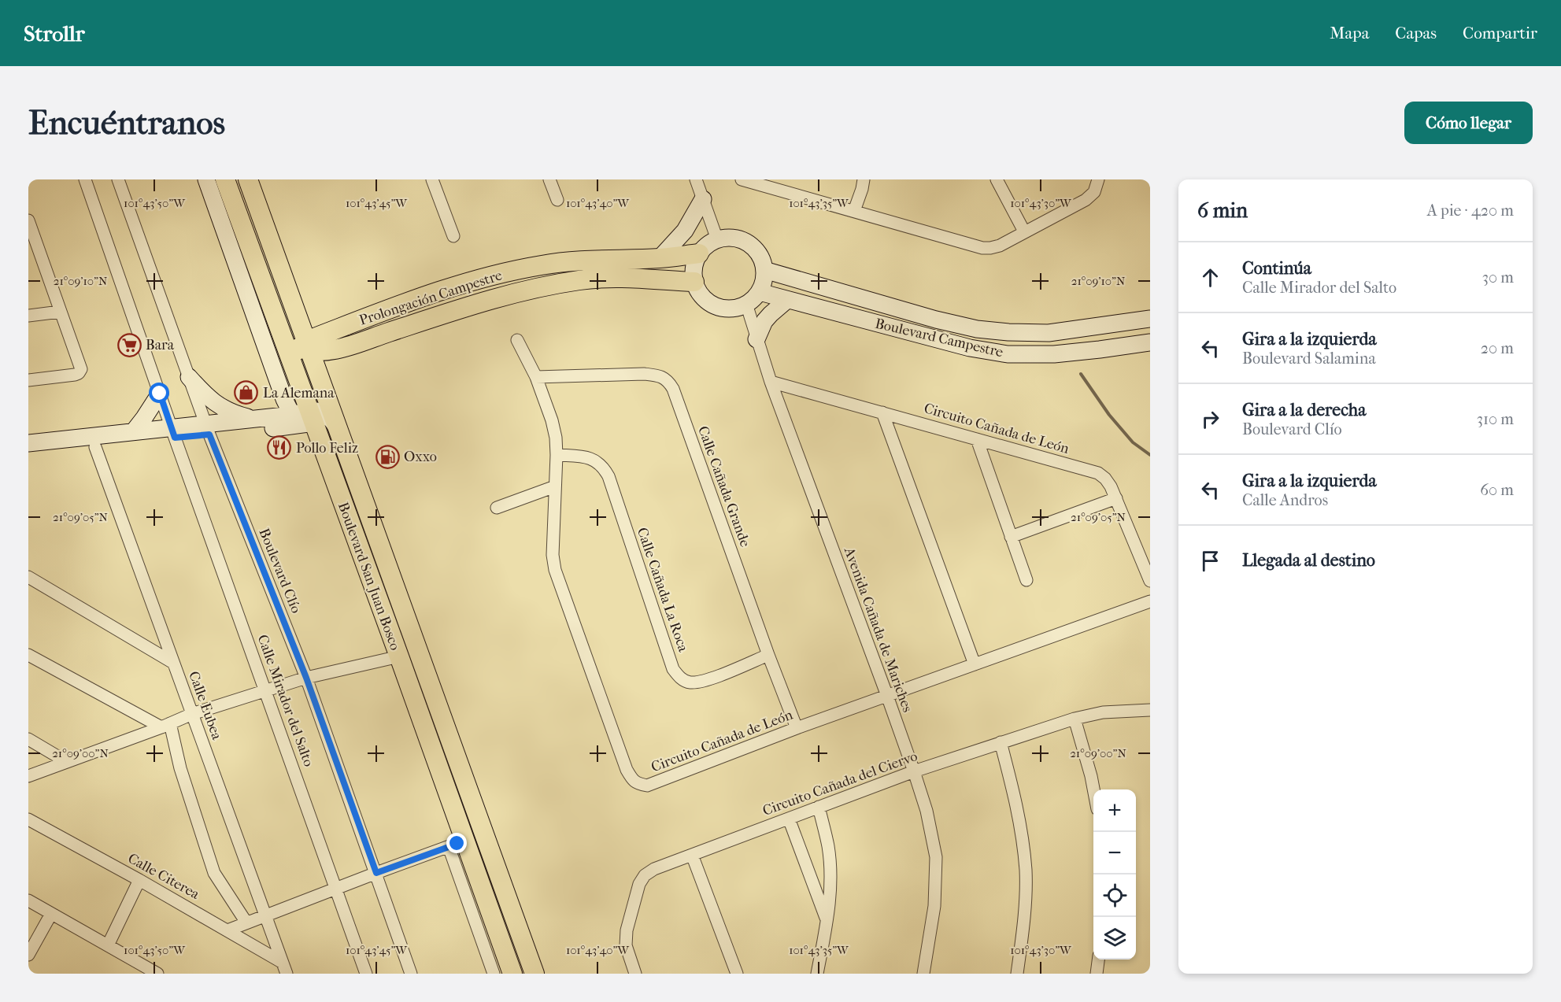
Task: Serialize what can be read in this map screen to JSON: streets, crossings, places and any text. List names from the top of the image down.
{
  "streets": {
    "main road": ["Prolongación Campestre", "Boulevard San Juan Bosco"],
    "street": [
      "Boulevard Campestre",
      "Circuito Cañada de León",
      "Calle Cañada Grande",
      "Boulevard Clío",
      "Calle Cañada La Roca",
      "Avenida Cañada de Mariches",
      "Calle Mirador del Salto",
      "Calle Eubea",
      "Circuito Cañada del Ciervo",
      "Calle Citerea"
    ]
  },
  "crossings": [
    ["Prolongación Campestre", "Boulevard Campestre"],
    ["Prolongación Campestre", "Boulevard San Juan Bosco"],
    ["Prolongación Campestre", "Avenida Cañada de Mariches"],
    ["Boulevard Campestre", "Avenida Cañada de Mariches"],
    ["Circuito Cañada de León", "Calle Cañada Grande"],
    ["Circuito Cañada de León", "Calle Cañada La Roca"],
    ["Circuito Cañada de León", "Avenida Cañada de Mariches"],
    ["Calle Cañada Grande", "Calle Cañada La Roca"],
    ["Avenida Cañada de Mariches", "Circuito Cañada del Ciervo"],
    ["Calle Eubea", "Calle Citerea"]
  ],
  "places": {
    "supermarket": ["Bara"],
    "shop": ["La Alemana"],
    "restaurant": ["Pollo Feliz"],
    "fuel station": ["Oxxo"]
  },
  "page": {
    "header": "Strollr",
    "nav": ["Mapa", "Capas", "Compartir"],
    "buttons": "Cómo llegar",
    "title": "Encuéntranos",
    "heading": ["6 min", "A pie · 420 m"],
    "list": [
      ["Continúa", "Calle Mirador del Salto", "30 m"],
      ["Gira a la izquierda", "Boulevard Salamina", "20 m"],
      ["Gira a la derecha", "Boulevard Clío", "310 m"],
      ["Gira a la izquierda", "Calle Andros", "60 m"],
      "Llegada al destino"
    ],
    "map_buttons": ["+", "−"]
  },
  "coordinates": [
    "101°43'50\"W",
    "101°43'45\"W",
    "101°43'40\"W",
    "101°43'35\"W",
    "101°43'30\"W",
    "21°09'10\"N",
    "21°09'05\"N",
    "21°09'00\"N"
  ]
}
